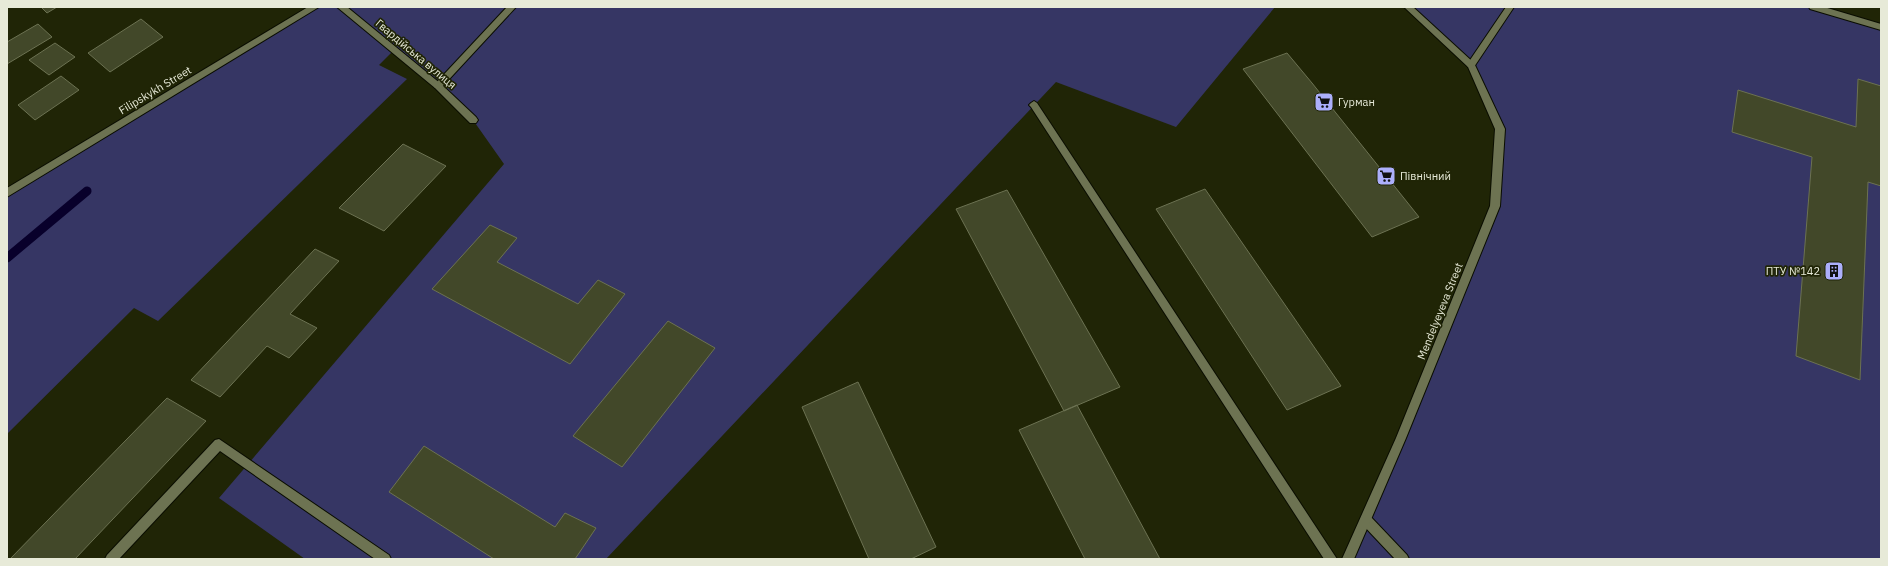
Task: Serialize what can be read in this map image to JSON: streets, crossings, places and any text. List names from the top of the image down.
{
  "streets": {
    "street": ["Гвардійська вулиця", "Filipskykh Street", "Mendelyeyeva Street"]
  },
  "places": {
    "supermarket": ["Гурман", "Північний"],
    "building": ["ПТУ №142"]
  }
}
